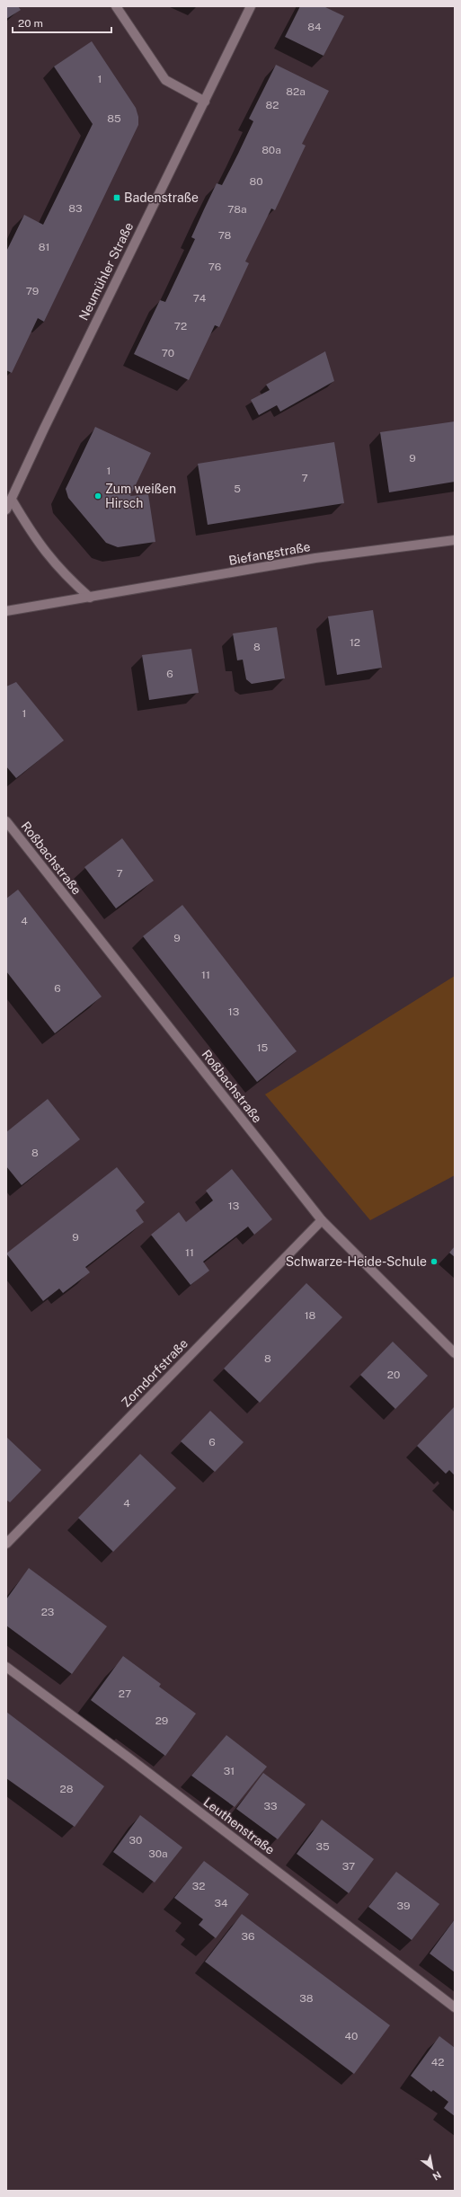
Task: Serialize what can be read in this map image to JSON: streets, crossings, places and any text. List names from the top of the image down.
{
  "streets": {
    "street": [
      "Neumühler Straße",
      "Biefangstraße",
      "Roßbachstraße",
      "Zorndorfstraße",
      "Leuthenstraße"
    ]
  },
  "crossings": [
    ["Roßbachstraße", "Zorndorfstraße"]
  ],
  "places": {
    "transit": ["Badenstraße"],
    "other": ["Zum weißen Hirsch", "Schwarze-Heide-Schule"]
  },
  "house_numbers": [
    "84",
    "1",
    "82a",
    "82",
    "85",
    "80a",
    "80",
    "83",
    "78a",
    "78",
    "81",
    "76",
    "79",
    "74",
    "72",
    "70",
    "9",
    "1",
    "7",
    "5",
    "12",
    "8",
    "6",
    "1",
    "7",
    "4",
    "9",
    "11",
    "6",
    "13",
    "15",
    "8",
    "13",
    "9",
    "11",
    "18",
    "8",
    "20",
    "6",
    "4",
    "23",
    "27",
    "29",
    "31",
    "28",
    "33",
    "30",
    "35",
    "30a",
    "37",
    "32",
    "34",
    "39",
    "36",
    "38",
    "40",
    "42"
  ],
  "scale_bar": "20 m",
  "north": "bottom right"
}
